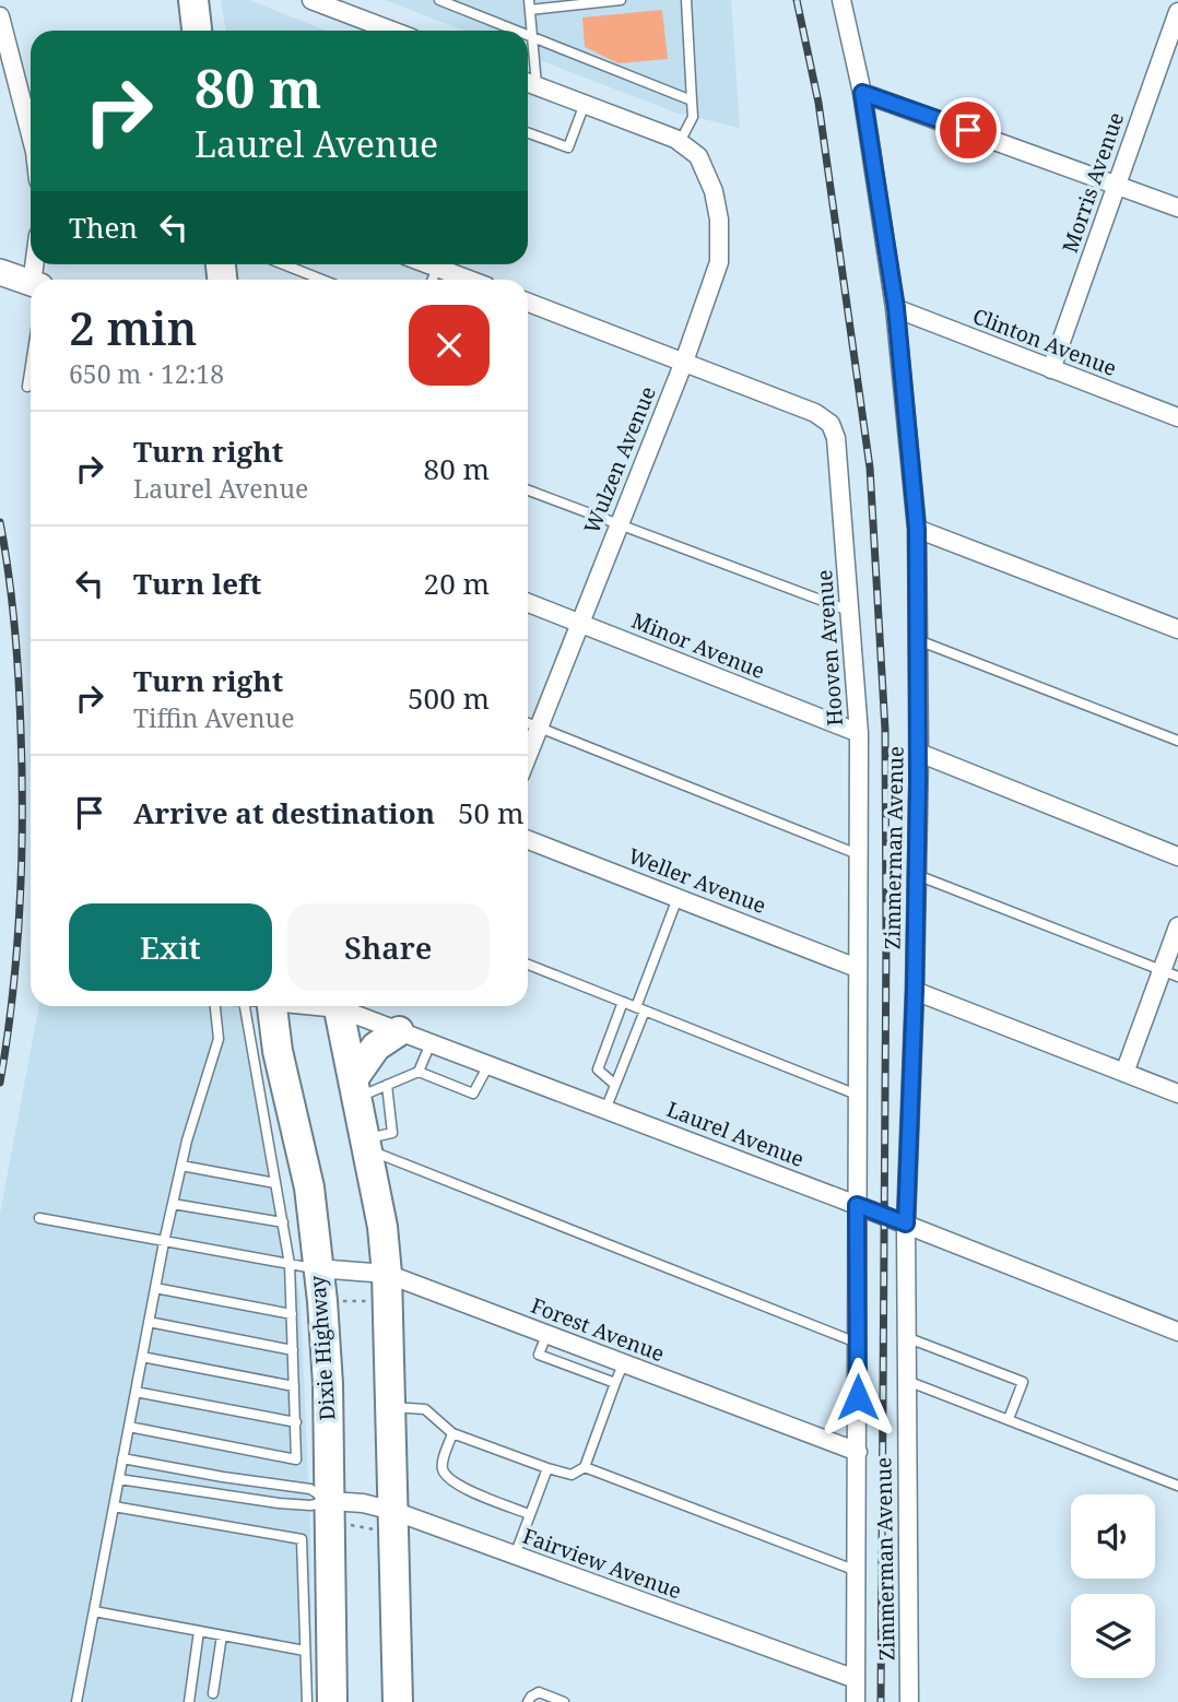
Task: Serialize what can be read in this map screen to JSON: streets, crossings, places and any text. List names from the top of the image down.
{
  "streets": {
    "main road": ["Dixie Highway"],
    "street": [
      "Morris Avenue",
      "Clinton Avenue",
      "Wulzen Avenue",
      "Minor Avenue",
      "Hooven Avenue",
      "Zimmerman Avenue",
      "Weller Avenue",
      "Laurel Avenue",
      "Forest Avenue",
      "Fairview Avenue"
    ]
  },
  "crossings": [
    ["Morris Avenue", "Clinton Avenue"],
    ["Clinton Avenue", "Zimmerman Avenue"],
    ["Wulzen Avenue", "Minor Avenue"],
    ["Wulzen Avenue", "Hooven Avenue"],
    ["Minor Avenue", "Hooven Avenue"],
    ["Hooven Avenue", "Zimmerman Avenue"],
    ["Hooven Avenue", "Weller Avenue"],
    ["Hooven Avenue", "Laurel Avenue"],
    ["Zimmerman Avenue", "Laurel Avenue"],
    ["Zimmerman Avenue", "Forest Avenue"],
    ["Zimmerman Avenue", "Fairview Avenue"],
    ["Forest Avenue", "Dixie Highway"],
    ["Dixie Highway", "Fairview Avenue"]
  ],
  "page": {
    "turn": ["80 m", "Laurel Avenue"],
    "then": "Then",
    "heading": ["2 min", "650 m · 12:18"],
    "list": [
      {
        "name": "Turn right",
        "note": "Laurel Avenue",
        "value": "80 m"
      },
      {
        "name": "Turn left",
        "value": "20 m"
      },
      {
        "name": "Turn right",
        "note": "Tiffin Avenue",
        "value": "500 m"
      },
      {
        "name": "Arrive at destination",
        "value": "50 m"
      }
    ],
    "buttons": ["Exit", "Share"]
  }
}
